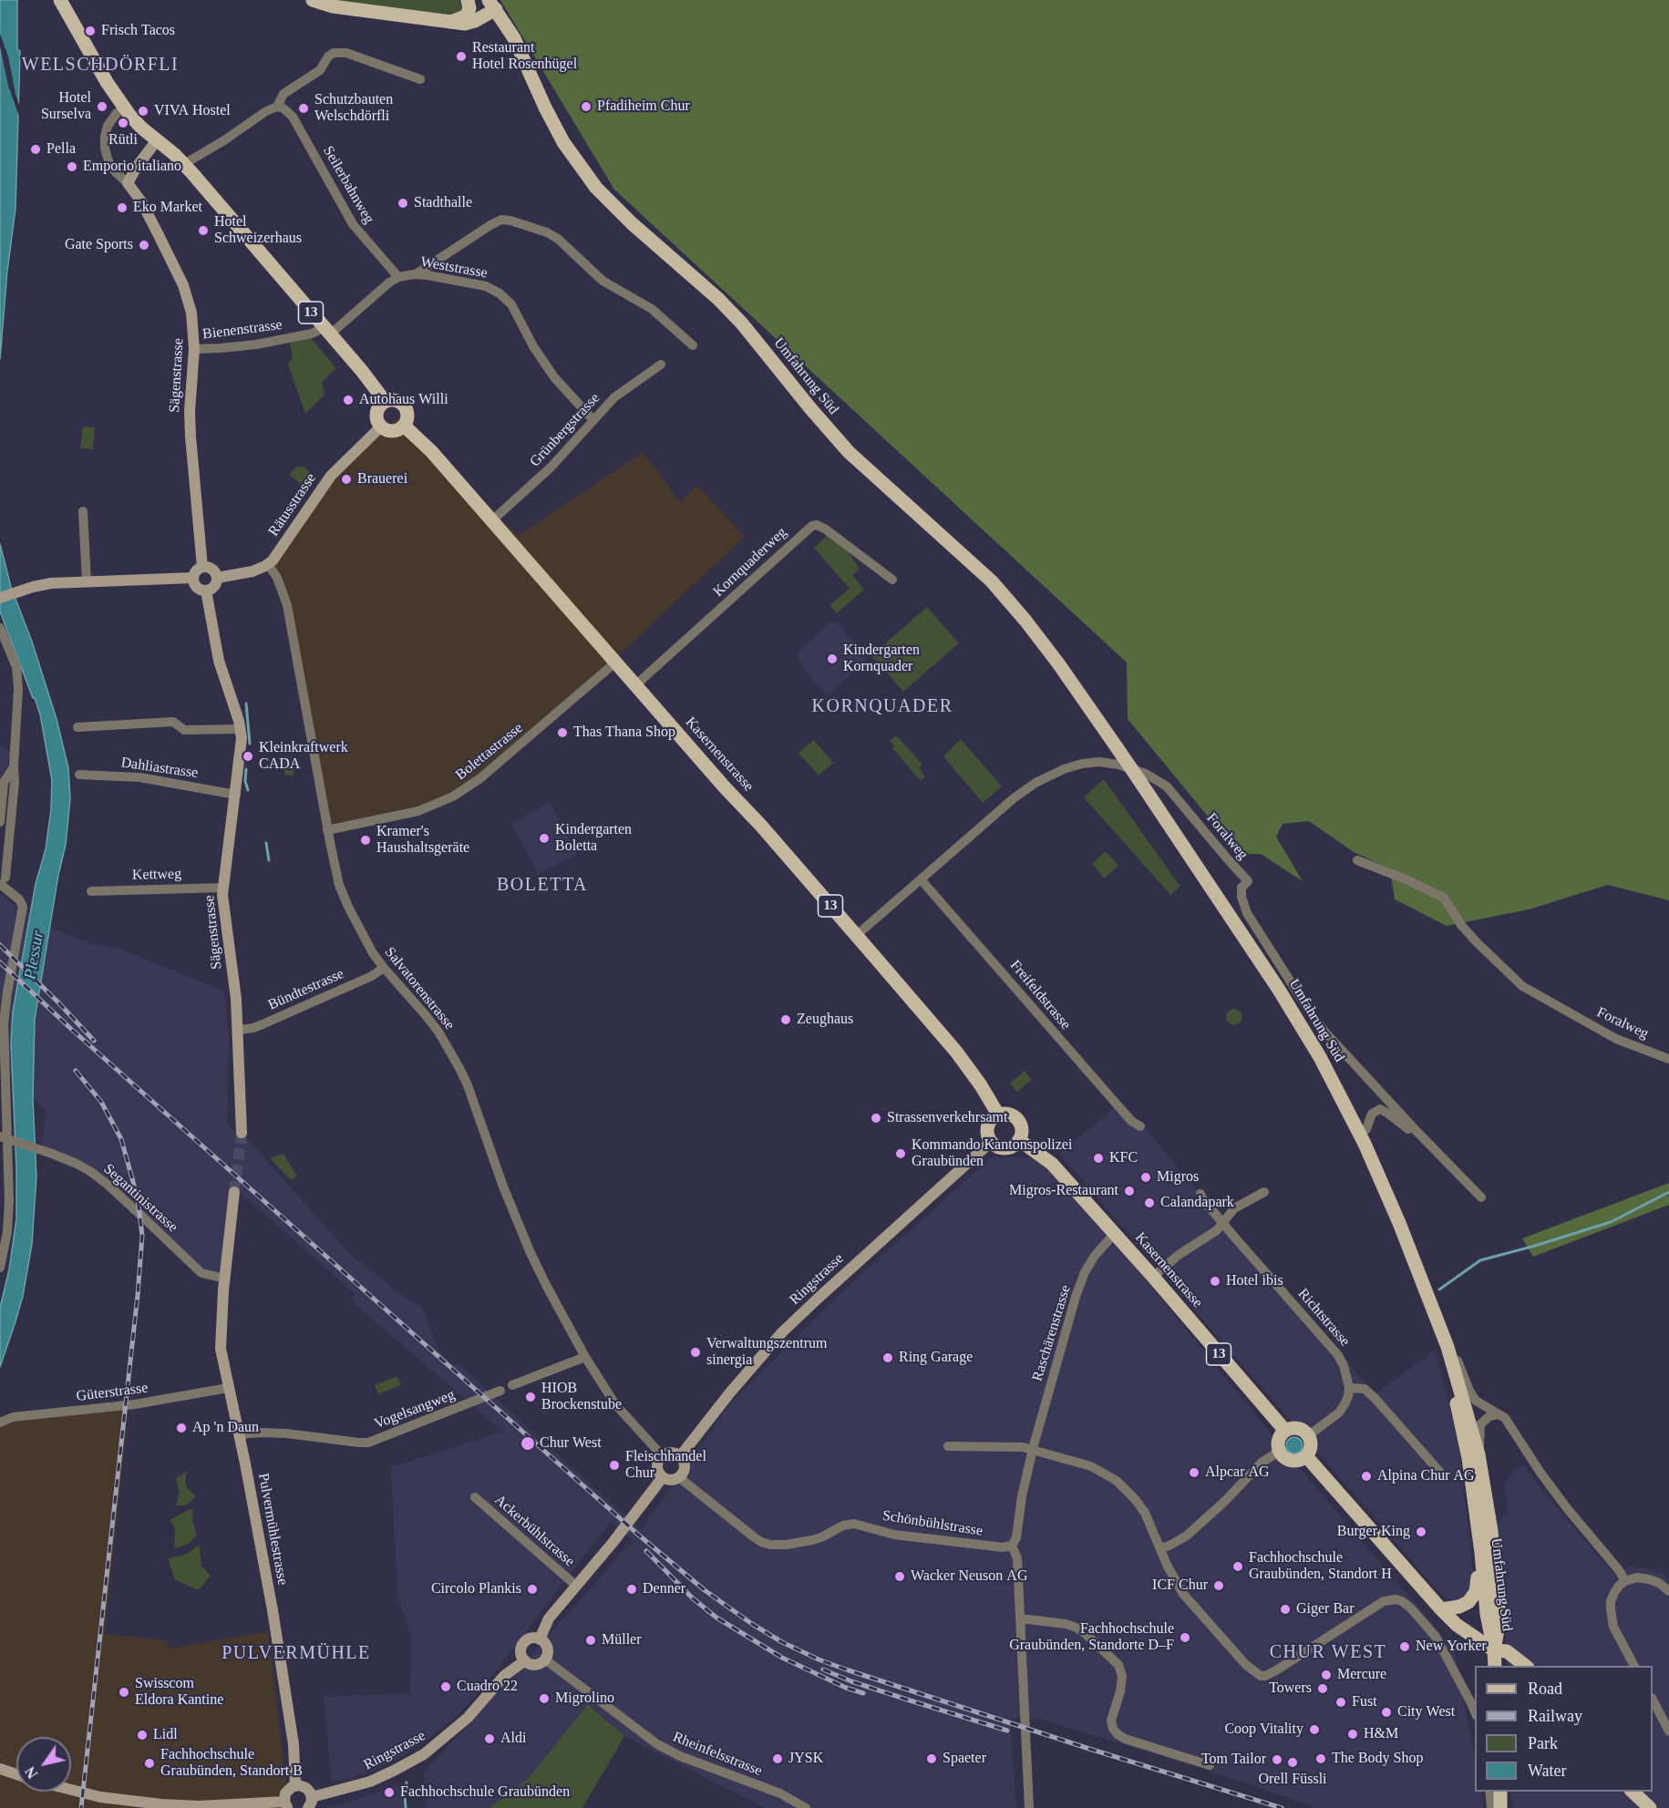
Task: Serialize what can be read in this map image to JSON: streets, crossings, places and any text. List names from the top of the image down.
{
  "streets": {
    "main road": ["13", "Umfahrung Süd", "Kasernenstrasse"],
    "street": [
      "Seilerbahnweg",
      "Weststrasse",
      "Bienenstrasse",
      "Sägenstrasse",
      "Grünbergstrasse",
      "Rätusstrasse",
      "Kornquaderweg",
      "Bolettastrasse",
      "Dahliastrasse",
      "Foralweg",
      "Kettweg",
      "Salvatorenstrasse",
      "Bündtestrasse",
      "Freifeldstrasse",
      "Segantinistrasse",
      "Ringstrasse",
      "Richtstrasse",
      "Raschärenstrasse",
      "Güterstrasse",
      "Vogelsangweg",
      "Schönbühlstrasse",
      "Pulvermühlestrasse",
      "Ackerbühlstrasse",
      "Rheinfelsstrasse"
    ]
  },
  "crossings": [
    ["Seilerbahnweg", "Weststrasse"],
    ["Weststrasse", "13"],
    ["Weststrasse", "Bienenstrasse"],
    ["Weststrasse", "Grünbergstrasse"],
    ["13", "Bienenstrasse"],
    ["13", "Rätusstrasse"],
    ["13", "Kasernenstrasse"],
    ["Bienenstrasse", "Sägenstrasse"],
    ["Sägenstrasse", "Dahliastrasse"],
    ["Sägenstrasse", "Kettweg"],
    ["Sägenstrasse", "Bündtestrasse"],
    ["Grünbergstrasse", "Kasernenstrasse"],
    ["Rätusstrasse", "Kasernenstrasse"],
    ["Rätusstrasse", "Salvatorenstrasse"],
    ["Kornquaderweg", "Kasernenstrasse"],
    ["Bolettastrasse", "Kasernenstrasse"],
    ["Bolettastrasse", "Salvatorenstrasse"],
    ["Kasernenstrasse", "Foralweg"],
    ["Kasernenstrasse", "Ringstrasse"],
    ["Kasernenstrasse", "Raschärenstrasse"],
    ["Foralweg", "Freifeldstrasse"],
    ["Salvatorenstrasse", "Bündtestrasse"],
    ["Salvatorenstrasse", "Ringstrasse"],
    ["Salvatorenstrasse", "Schönbühlstrasse"],
    ["Segantinistrasse", "Pulvermühlestrasse"],
    ["Ringstrasse", "Schönbühlstrasse"],
    ["Ringstrasse", "Rheinfelsstrasse"],
    ["Raschärenstrasse", "Schönbühlstrasse"],
    ["Güterstrasse", "Pulvermühlestrasse"],
    ["Vogelsangweg", "Pulvermühlestrasse"]
  ],
  "districts": [
    "WELSCHDÖRFLI",
    "KORNQUADER",
    "BOLETTA",
    "CHUR WEST",
    "PULVERMÜHLE"
  ],
  "water": ["Plessur"],
  "places": [
    "Frisch Tacos",
    "Restaurant Hotel Rosenhügel",
    "Hotel Surselva",
    "Pfadiheim Chur",
    "Schutzbauten Welschdörfli",
    "VIVA Hostel",
    "Rütli",
    "Pella",
    "Emporio italiano",
    "Stadthalle",
    "Eko Market",
    "Hotel Schweizerhaus",
    "Gate Sports",
    "Autohaus Willi",
    "Brauerei",
    "Kindergarten Kornquader",
    "Thas Thana Shop",
    "Kleinkraftwerk CADA",
    "Kindergarten Boletta",
    "Kramer's Haushaltsgeräte",
    "Zeughaus",
    "Strassenverkehrsamt",
    "Kommando Kantonspolizei Graubünden",
    "KFC",
    "Migros",
    "Migros-Restaurant",
    "Calandapark",
    "Hotel ibis",
    "Verwaltungszentrum sinergia",
    "Ring Garage",
    "HIOB Brockenstube",
    "Ap 'n Daun",
    "Chur West",
    "Fleischhandel Chur",
    "Alpcar AG",
    "Alpina Chur AG",
    "Burger King",
    "Fachhochschule Graubünden, Standort H",
    "Wacker Neuson AG",
    "ICF Chur",
    "Circolo Plankis",
    "Denner",
    "Giger Bar",
    "Fachhochschule Graubünden, Standorte D–F",
    "Müller",
    "New Yorker",
    "Mercure",
    "Cuadro 22",
    "Towers",
    "Swisscom Eldora Kantine",
    "Migrolino",
    "Fust",
    "City West",
    "Coop Vitality",
    "H&M",
    "Lidl",
    "Aldi",
    "JYSK",
    "Spaeter",
    "The Body Shop",
    "Tom Tailor",
    "Orell Füssli",
    "Fachhochschule Graubünden, Standort B",
    "Fachhochschule Graubünden"
  ],
  "legend": [
    "Road",
    "Railway",
    "Park",
    "Water"
  ],
  "north": "bottom left"
}
